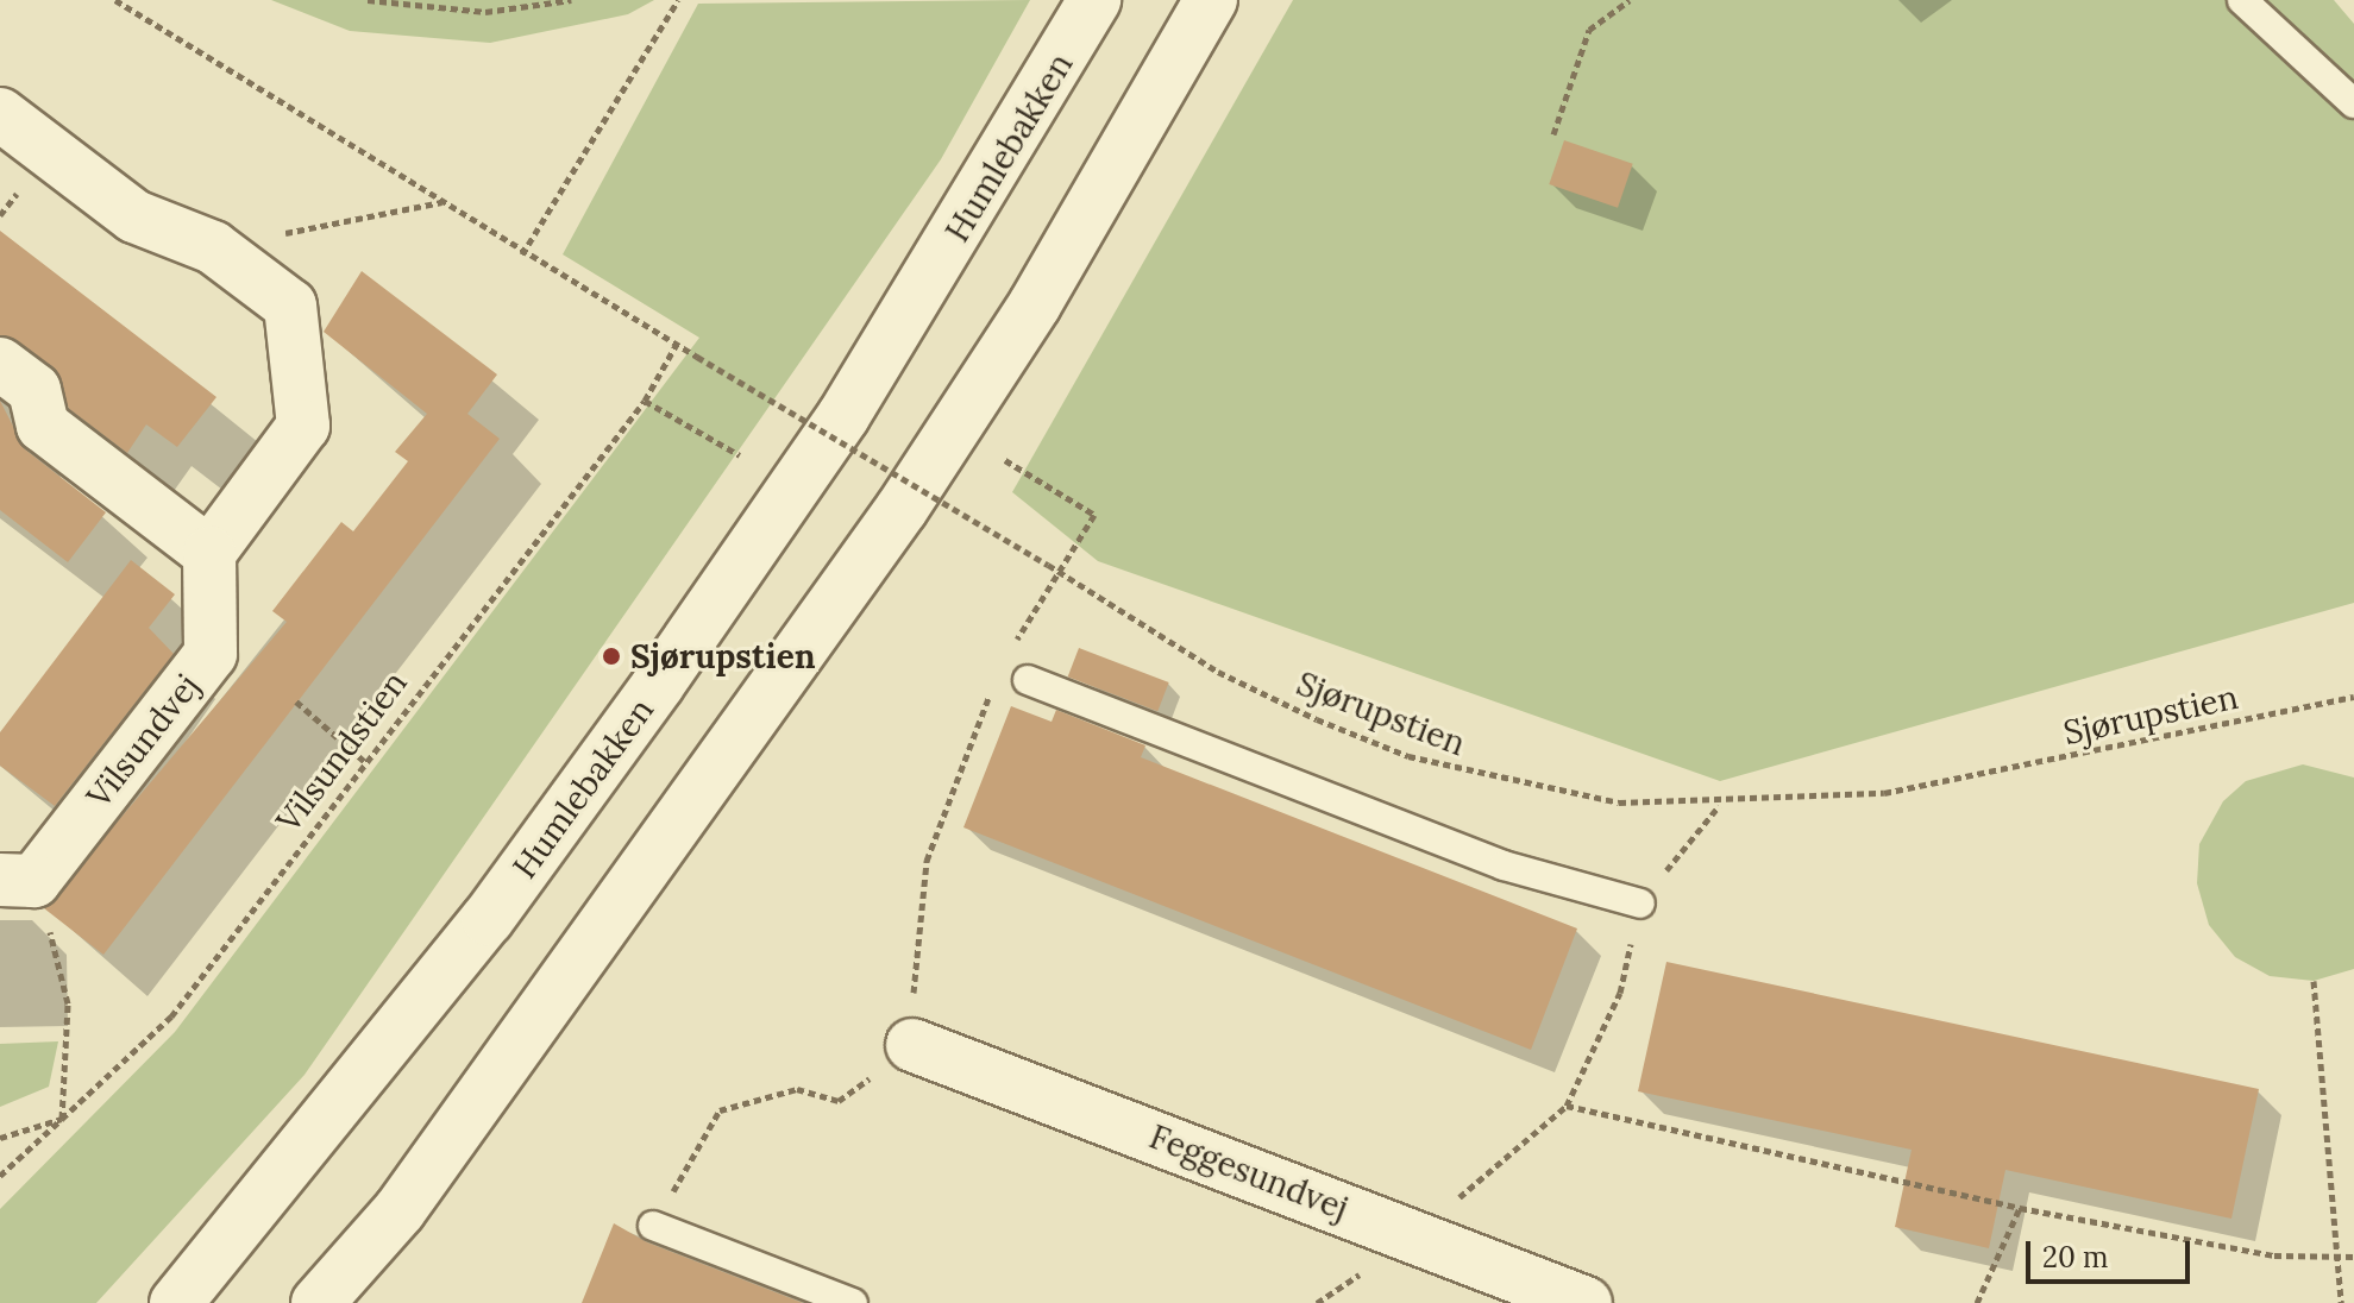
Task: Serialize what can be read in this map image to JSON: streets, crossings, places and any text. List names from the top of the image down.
{
  "streets": {
    "street": ["Humlebakken", "Vilsundvej", "Feggesundvej"],
    "path": ["Sjørupstien", "Vilsundstien"]
  },
  "crossings": [
    ["Sjørupstien", "Vilsundstien"]
  ],
  "places": ["Sjørupstien"],
  "scale_bar": "20 m"
}
